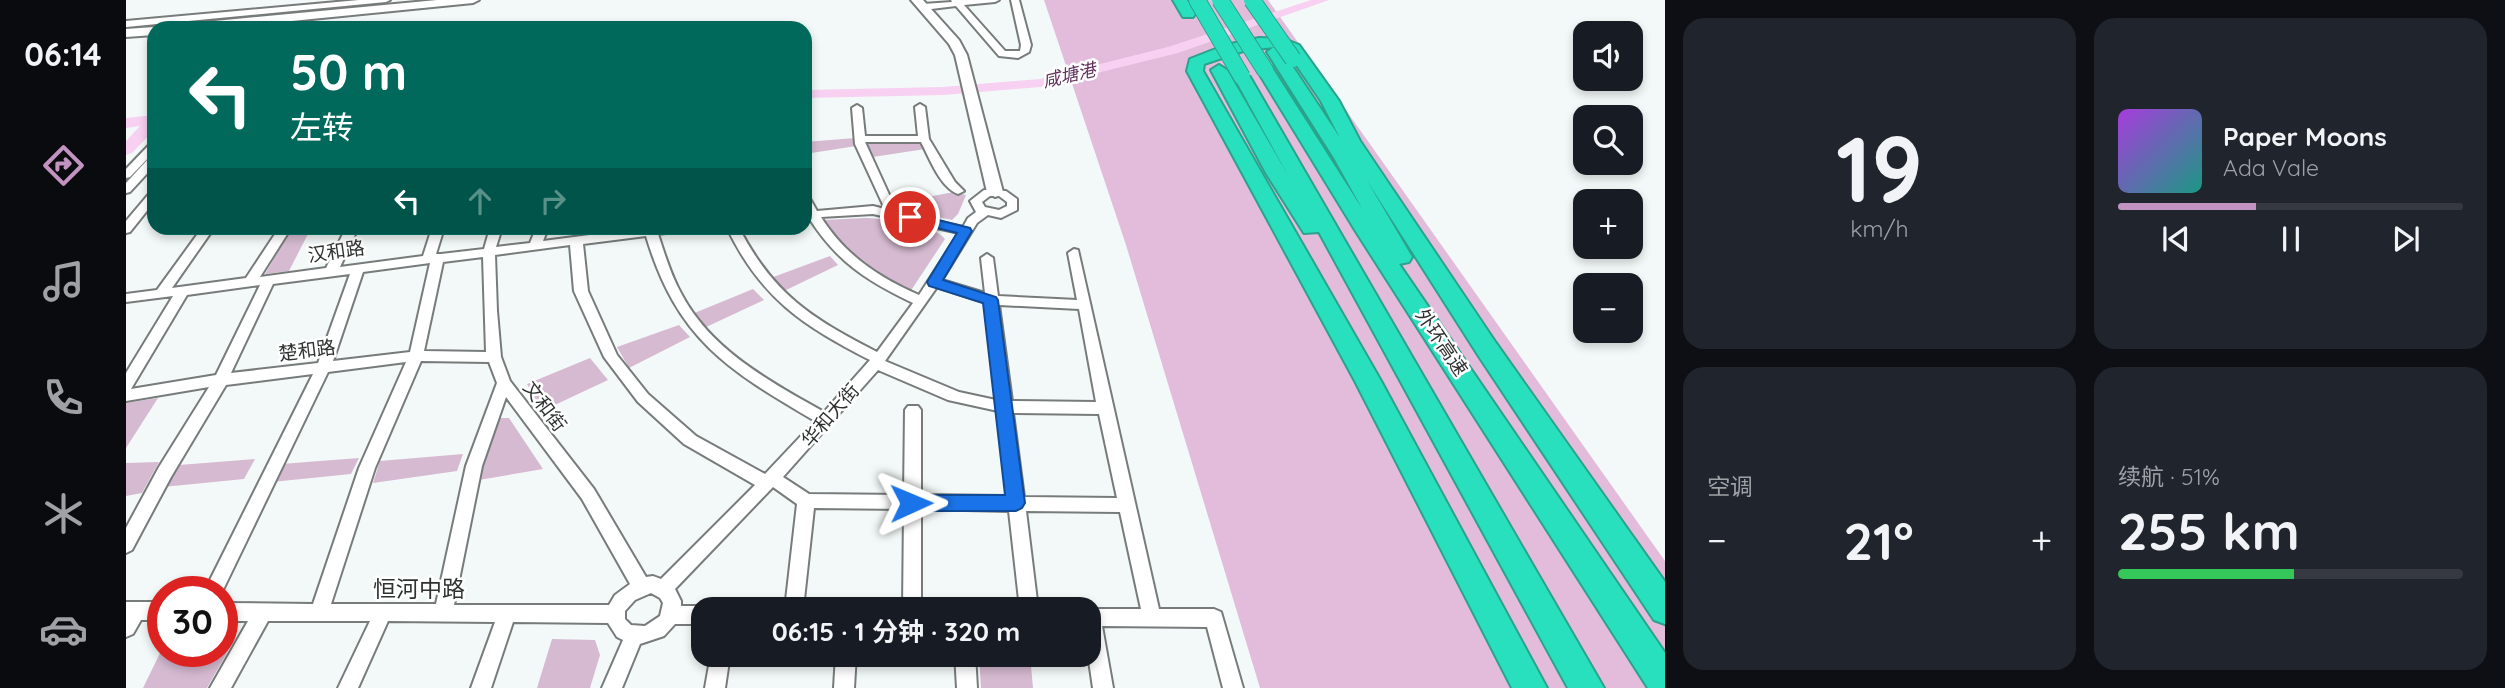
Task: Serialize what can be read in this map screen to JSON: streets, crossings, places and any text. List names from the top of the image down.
{
  "streets": {
    "highway": ["外环高速"],
    "street": [
      "汉和路",
      "楚和路",
      "文和街",
      "华和大街",
      "恒河中路"
    ]
  },
  "crossings": [
    ["汉和路", "文和街"],
    ["楚和路", "文和街"],
    ["文和街", "华和大街"],
    ["文和街", "恒河中路"],
    ["华和大街", "恒河中路"]
  ],
  "water": ["咸塘港"],
  "page": {
    "tabs": "06:14",
    "tile": [
      ["19", "km/h"],
      "空调",
      ["续航 · 51%", "255 km"]
    ],
    "map_buttons": ["+", "−"],
    "turn": ["50 m", "左转"],
    "song": ["Paper Moons", "Ada Vale"],
    "heat": ["−", "21°", "+"],
    "limit": "30",
    "trip": "06:15 · 1 分钟 · 320 m"
  }
}
